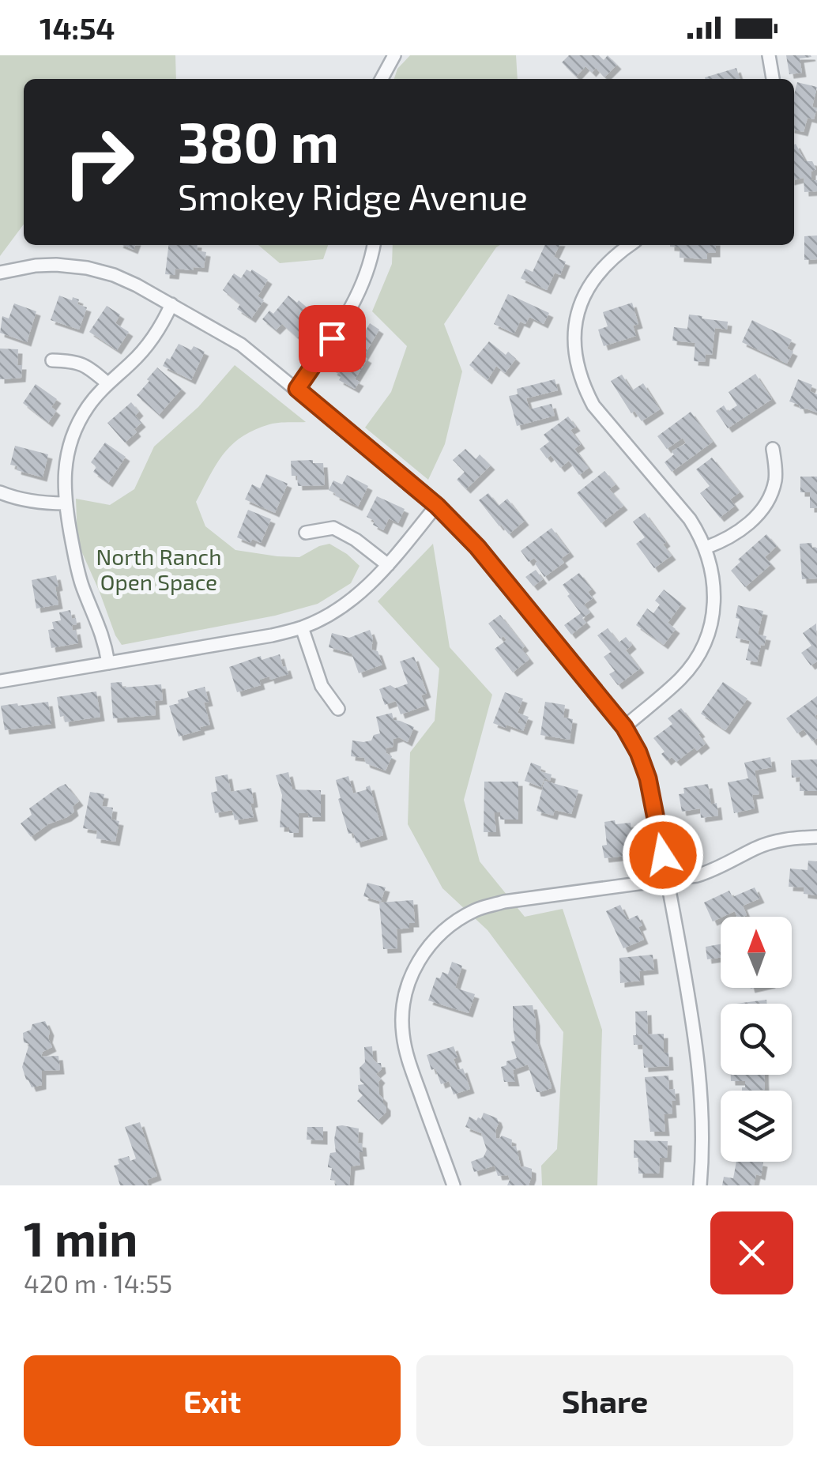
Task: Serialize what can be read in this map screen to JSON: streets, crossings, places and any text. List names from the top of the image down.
{
  "parks": ["North Ranch Open Space"],
  "north": "top",
  "page": {
    "status": "14:54",
    "turn": ["380 m", "Smokey Ridge Avenue"],
    "heading": ["1 min", "420 m · 14:55"],
    "buttons": ["Exit", "Share"]
  }
}
